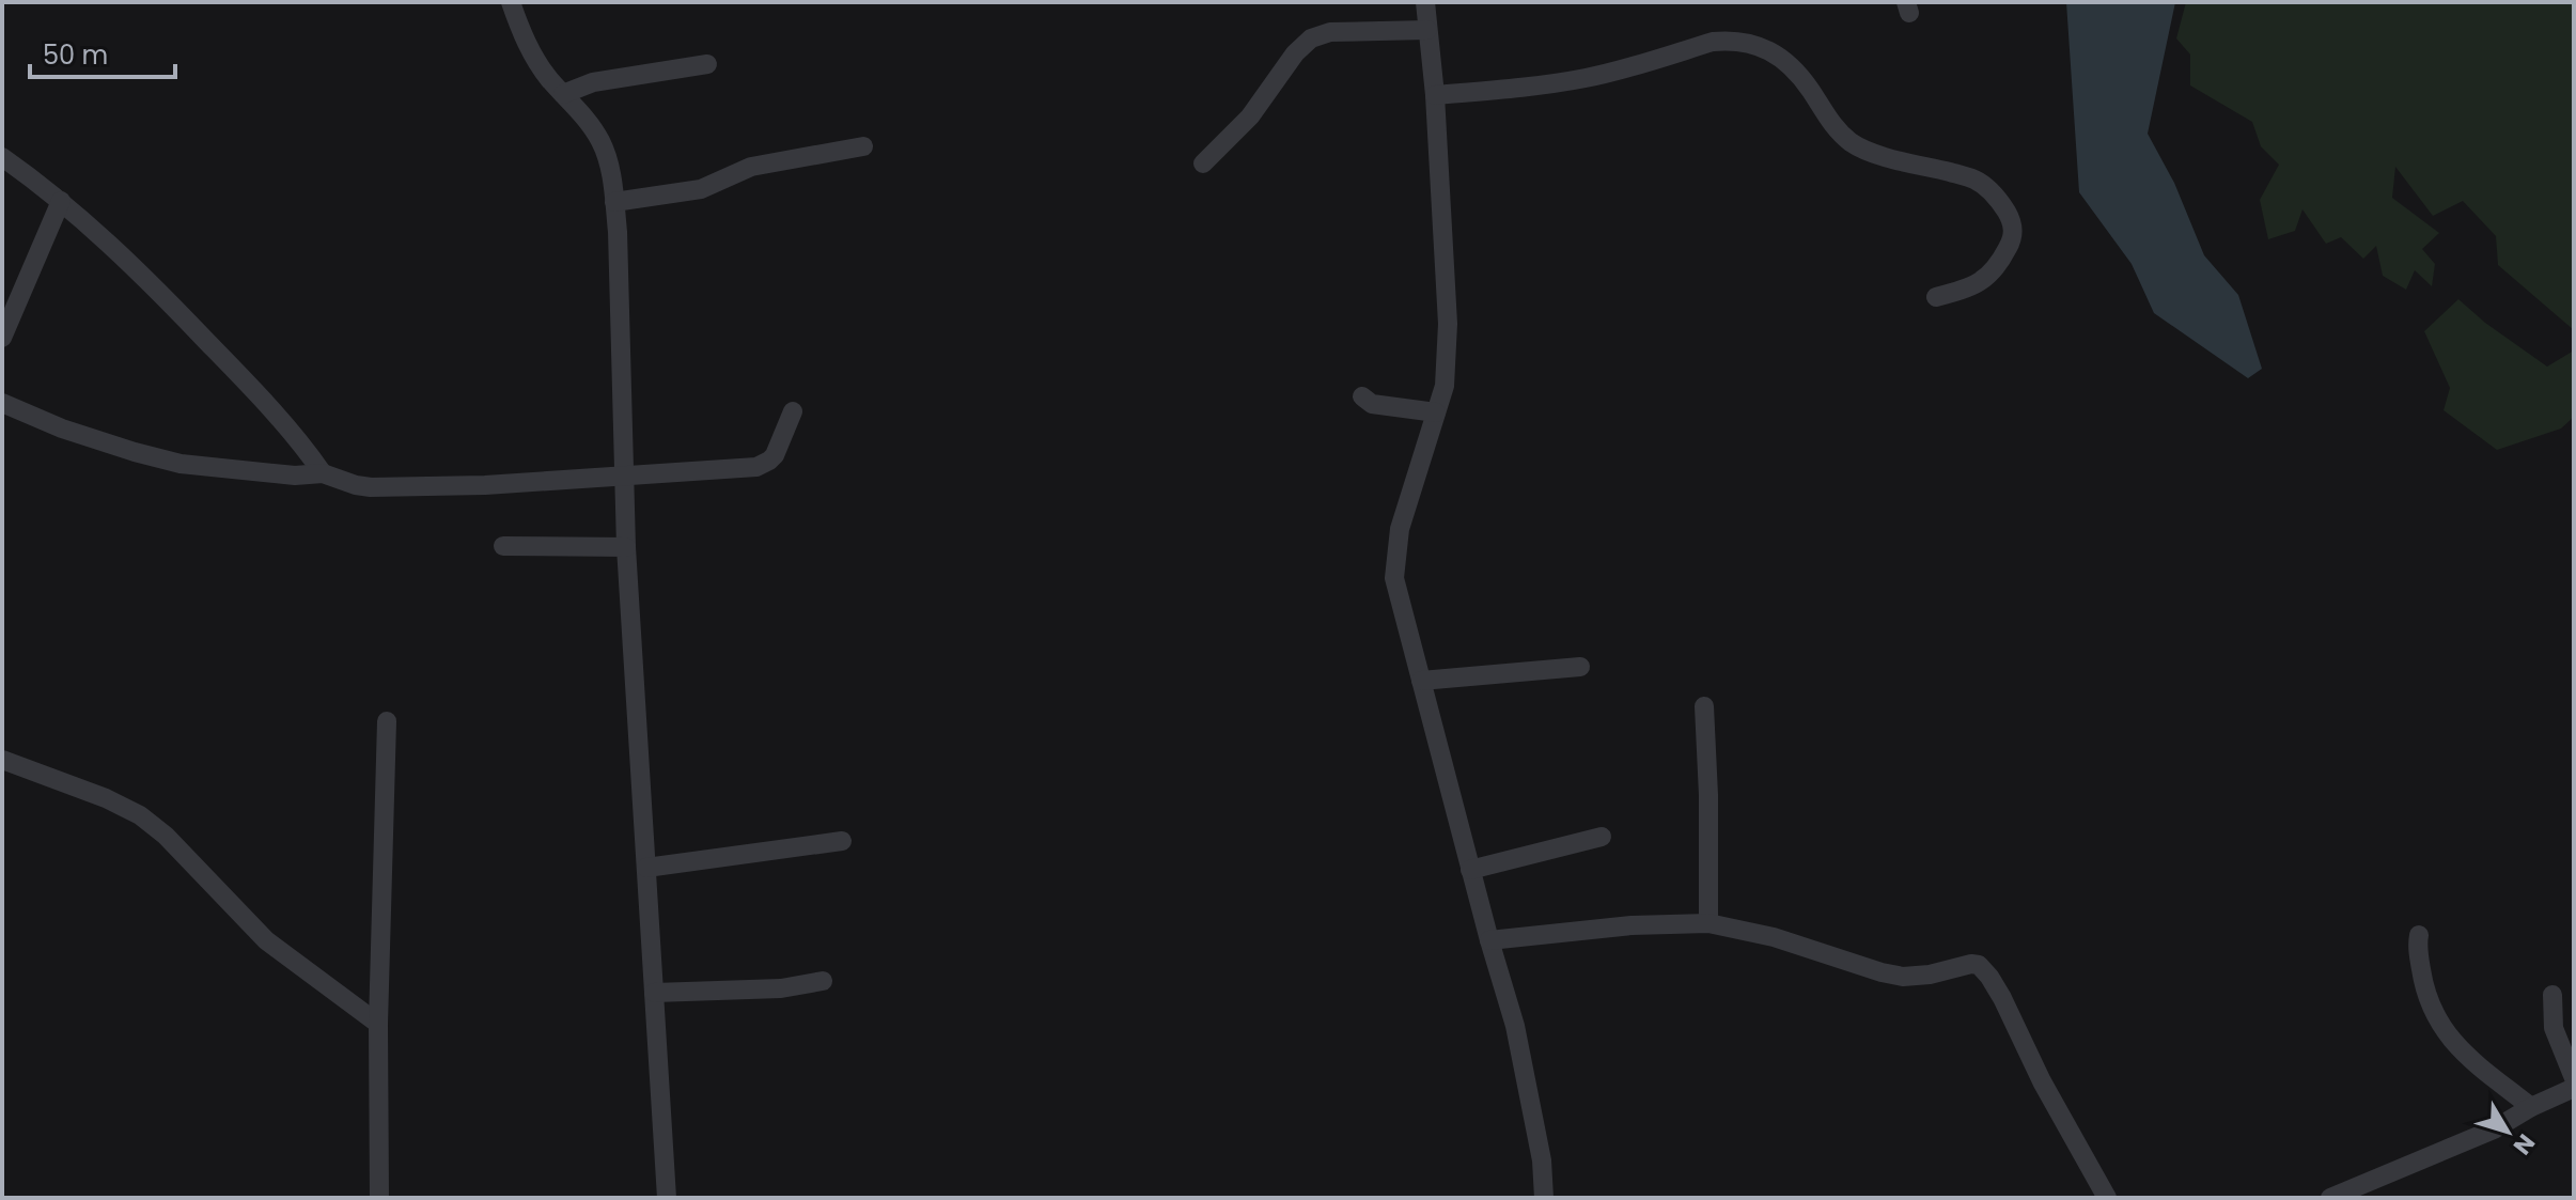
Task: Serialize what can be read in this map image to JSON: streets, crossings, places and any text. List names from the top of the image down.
{
  "scale_bar": "50 m",
  "north": "bottom right"
}
